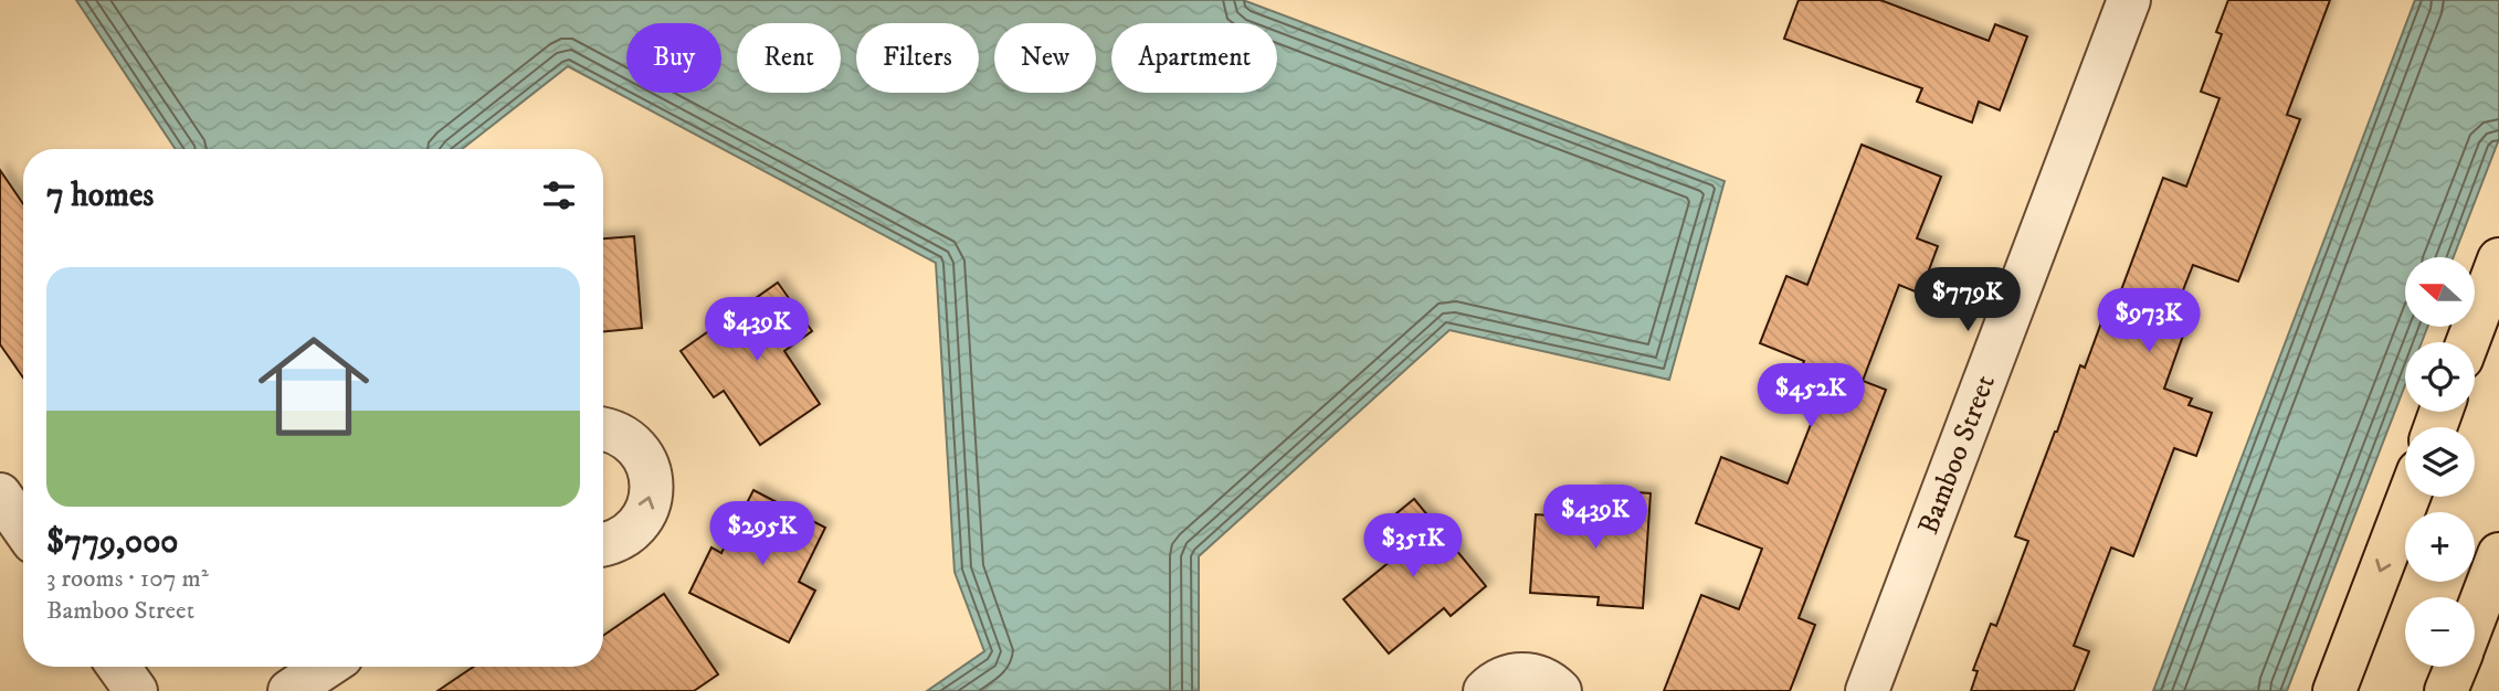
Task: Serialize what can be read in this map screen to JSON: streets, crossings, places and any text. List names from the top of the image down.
{
  "streets": {
    "street": ["Bamboo Street"]
  },
  "north": "left",
  "page": {
    "chip": [
      "Buy",
      "Rent",
      "Filters",
      "New",
      "Apartment"
    ],
    "heading": "7 homes",
    "list": [
      {
        "name": "$779,000",
        "note": "3 rooms · 107 m² · Bamboo Street"
      }
    ],
    "map_buttons": ["+", "−"],
    "price": [
      "$779K",
      "$973K",
      "$439K",
      "$452K",
      "$439K",
      "$295K",
      "$351K"
    ]
  }
}
